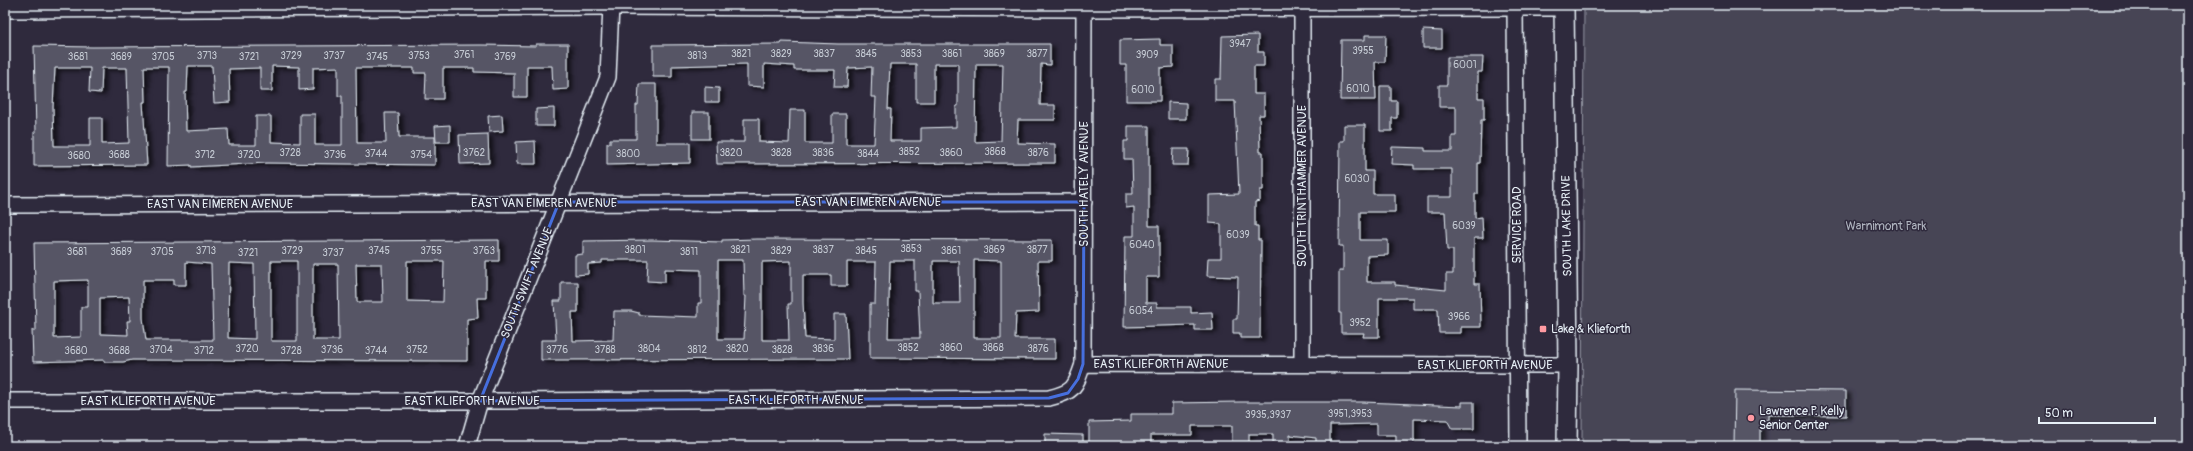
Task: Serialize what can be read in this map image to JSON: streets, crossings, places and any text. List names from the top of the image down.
{
  "streets": {
    "main road": ["SOUTH LAKE DRIVE"],
    "street": [
      "SOUTH HATELY AVENUE",
      "SOUTH TRINTHAMMER AVENUE",
      "EAST VAN EIMEREN AVENUE",
      "SERVICE ROAD",
      "SOUTH SWIFT AVENUE",
      "EAST KLIEFORTH AVENUE"
    ]
  },
  "crossings": [
    ["SOUTH HATELY AVENUE", "EAST VAN EIMEREN AVENUE"],
    ["SOUTH HATELY AVENUE", "EAST KLIEFORTH AVENUE"],
    ["SOUTH TRINTHAMMER AVENUE", "EAST KLIEFORTH AVENUE"],
    ["EAST VAN EIMEREN AVENUE", "SOUTH SWIFT AVENUE"],
    ["SERVICE ROAD", "EAST KLIEFORTH AVENUE"],
    ["SOUTH LAKE DRIVE", "EAST KLIEFORTH AVENUE"],
    ["SOUTH SWIFT AVENUE", "EAST KLIEFORTH AVENUE"]
  ],
  "parks": ["Warnimont Park"],
  "places": {
    "transit": ["Lake & Klieforth"],
    "other": ["Lawrence P. Kelly Senior Center"]
  },
  "house_numbers": [
    "3947",
    "3955",
    "3821",
    "3829",
    "3837",
    "3845",
    "3853",
    "3861",
    "3869",
    "3877",
    "3761",
    "3909",
    "3713",
    "3729",
    "3737",
    "3753",
    "3813",
    "3681",
    "3689",
    "3705",
    "3721",
    "3745",
    "3769",
    "6001",
    "6010",
    "6010",
    "3852",
    "3868",
    "3728",
    "3762",
    "3820",
    "3828",
    "3836",
    "3860",
    "3876",
    "3744",
    "3800",
    "3844",
    "3688",
    "3712",
    "3720",
    "3736",
    "3754",
    "3680",
    "6030",
    "6039",
    "6039",
    "6040",
    "3853",
    "3801",
    "3821",
    "3837",
    "3869",
    "3877",
    "3713",
    "3729",
    "3745",
    "3755",
    "3763",
    "3829",
    "3845",
    "3861",
    "3681",
    "3689",
    "3705",
    "3811",
    "3721",
    "3737",
    "6054",
    "3966",
    "3952",
    "3852",
    "3860",
    "3868",
    "3720",
    "3804",
    "3820",
    "3836",
    "3876",
    "3704",
    "3736",
    "3752",
    "3776",
    "3788",
    "3812",
    "3828",
    "3680",
    "3688",
    "3712",
    "3728",
    "3744",
    "3951,3953",
    "3935,3937"
  ],
  "scale_bar": "50 m"
}
